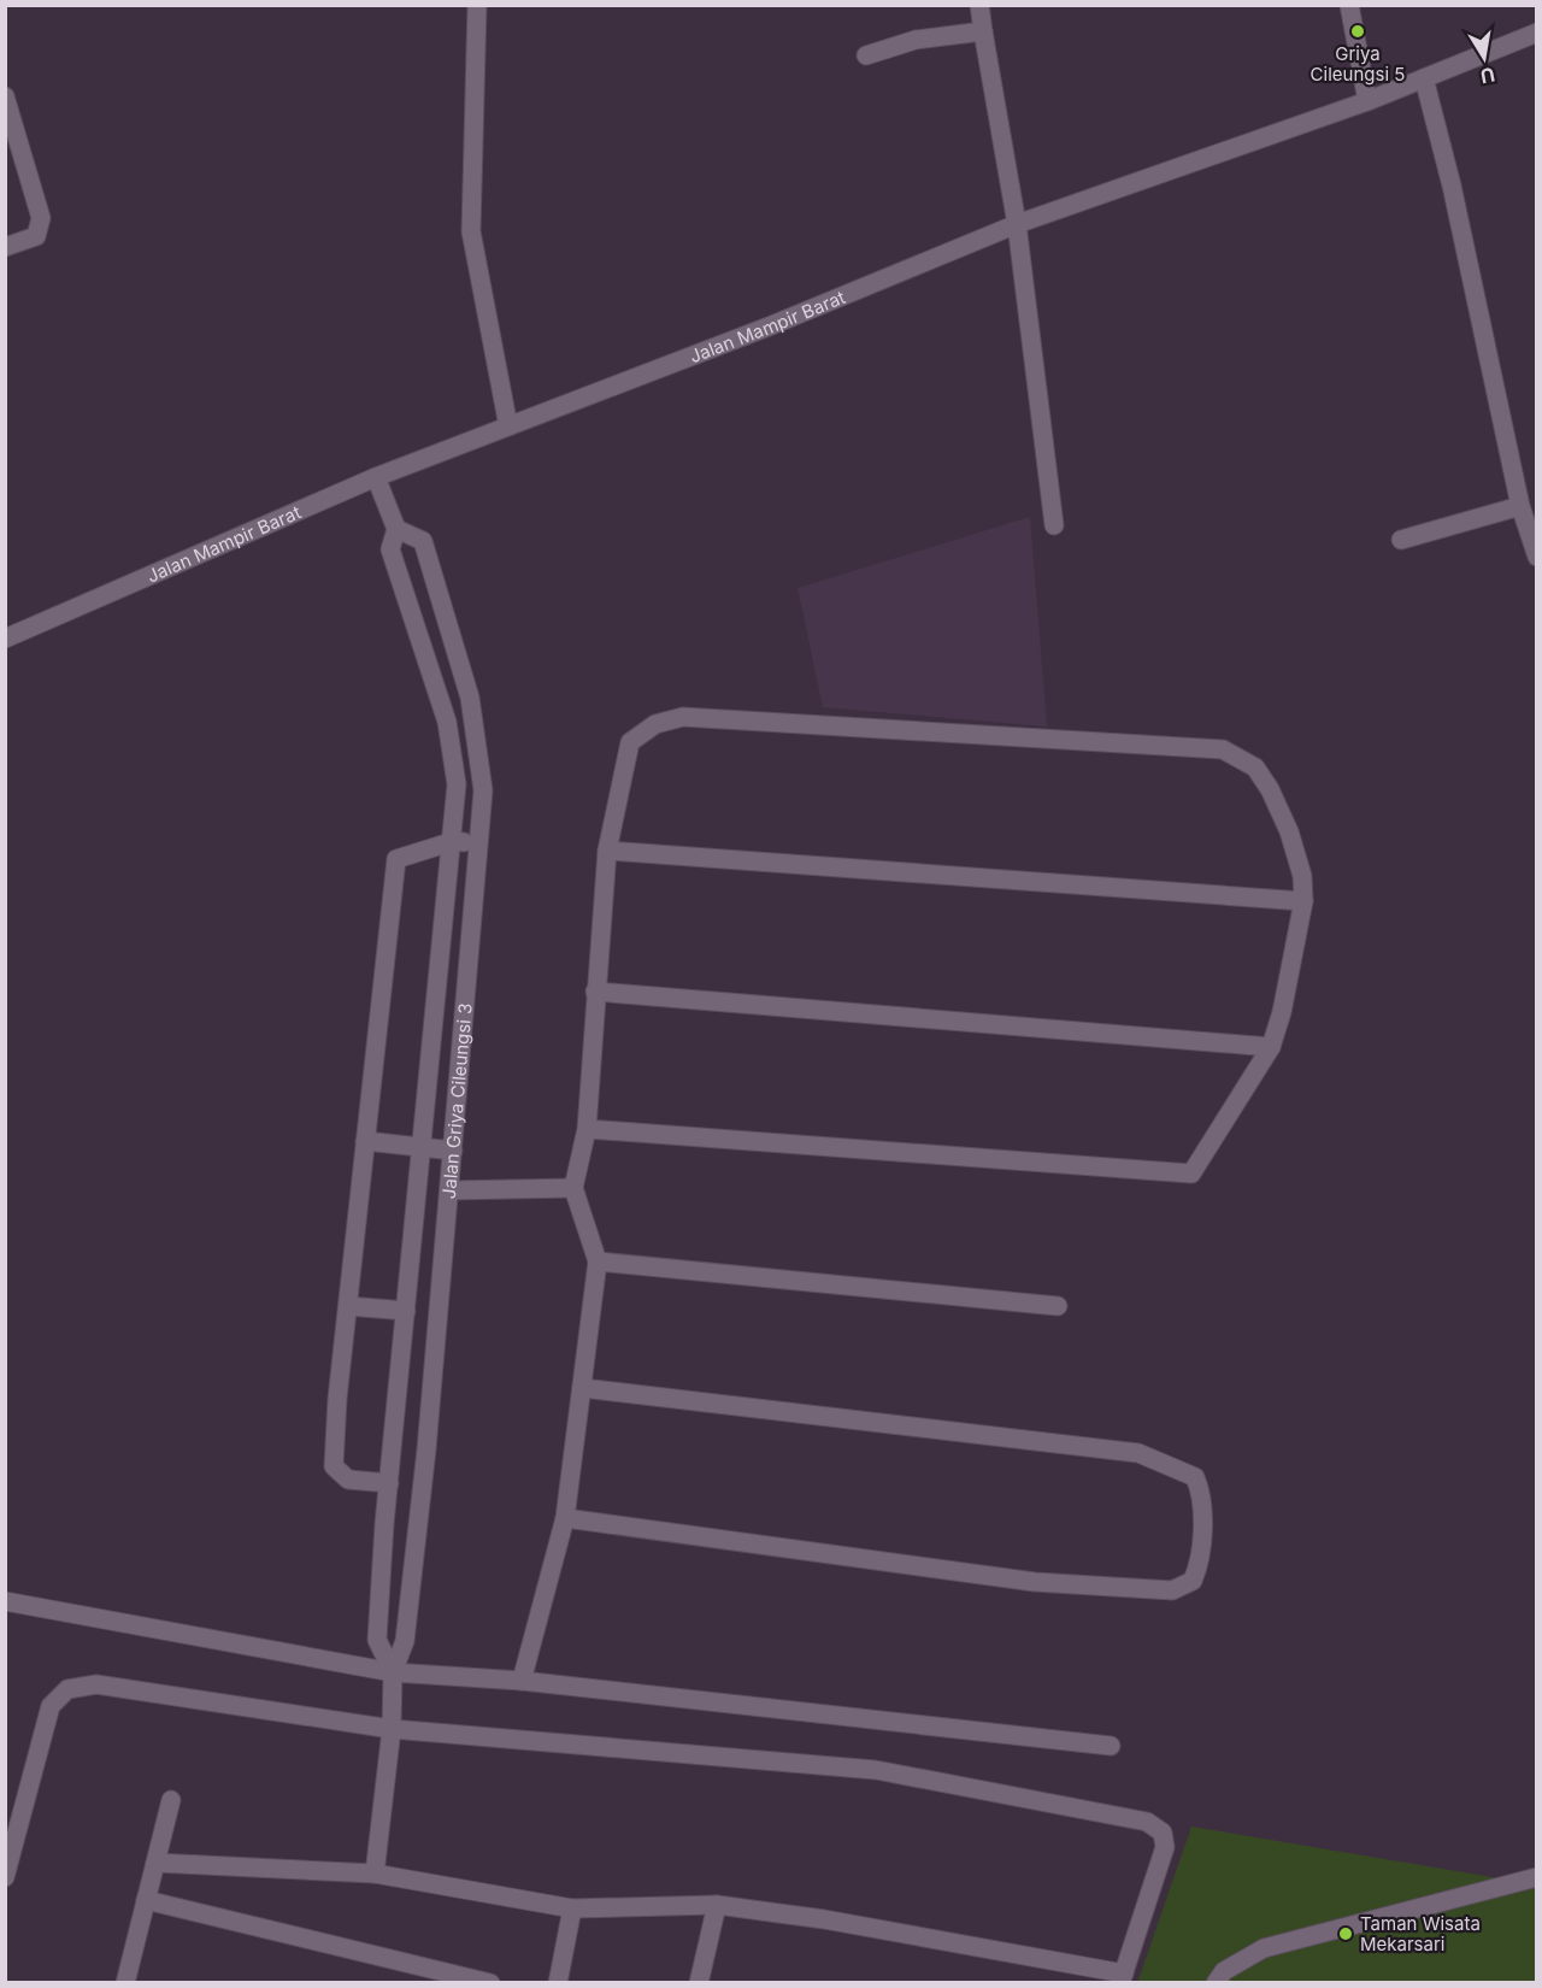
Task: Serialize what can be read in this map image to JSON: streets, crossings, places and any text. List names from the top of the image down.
{
  "streets": {
    "street": ["Jalan Mampir Barat", "Jalan Griya Cileungsi 3"]
  },
  "places": ["Griya Cileungsi 5", "Taman Wisata Mekarsari"],
  "north": "bottom"
}
